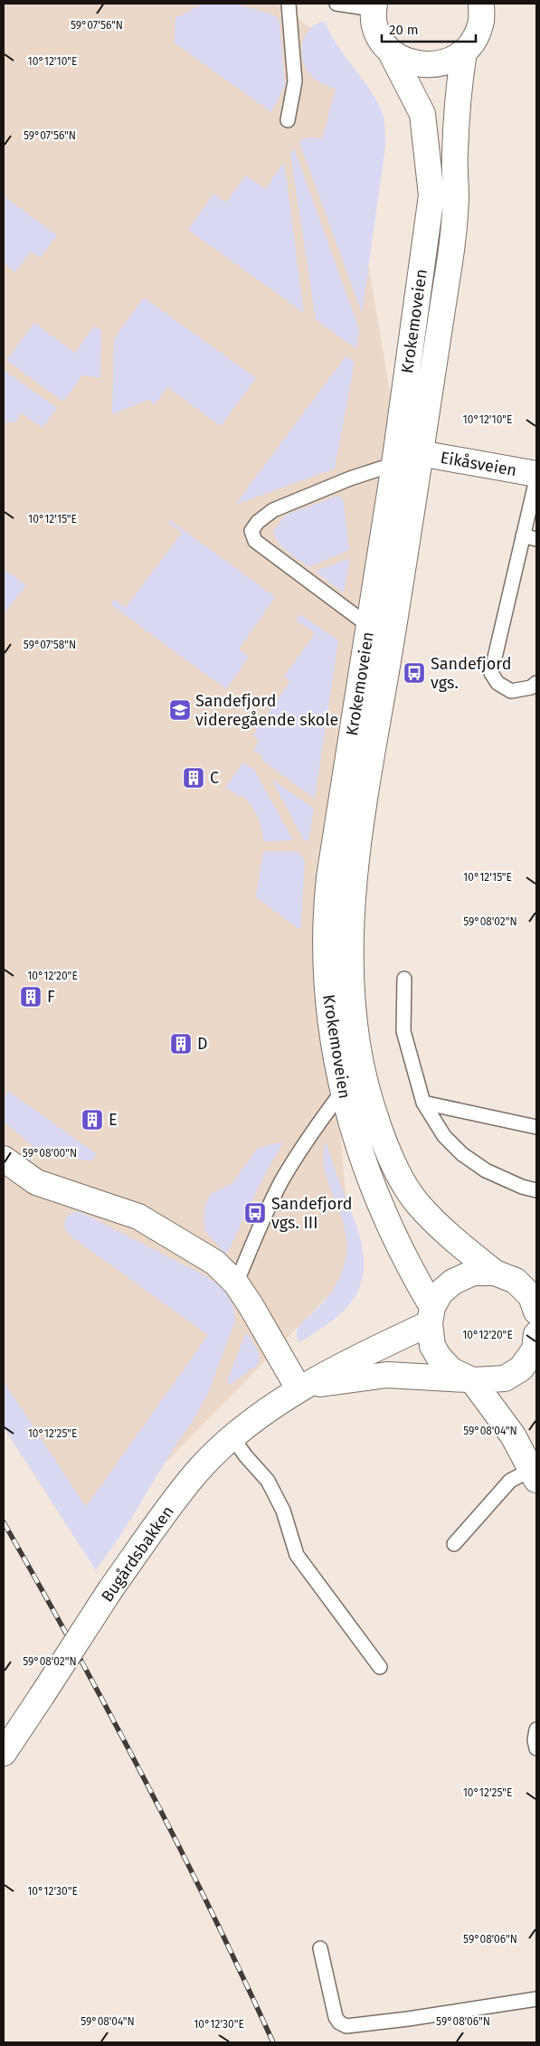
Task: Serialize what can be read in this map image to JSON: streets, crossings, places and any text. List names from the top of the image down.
{
  "streets": {
    "main road": ["Krokemoveien", "Eikåsveien", "Bugårdsbakken"]
  },
  "crossings": [
    ["Krokemoveien", "Eikåsveien"],
    ["Krokemoveien", "Bugårdsbakken"]
  ],
  "places": {
    "bus stop": ["Sandefjord vgs.", "Sandefjord vgs. III"],
    "school or university": ["Sandefjord videregående skole"],
    "building": [
      "C",
      "F",
      "D",
      "E"
    ]
  },
  "scale_bar": "20 m",
  "coordinates": [
    "59°07'56\"N",
    "10°12'10\"E",
    "10°12'15\"E",
    "59°07'58\"N",
    "59°08'02\"N",
    "10°12'20\"E",
    "59°08'00\"N",
    "59°08'04\"N",
    "10°12'25\"E",
    "10°12'30\"E",
    "59°08'06\"N"
  ]
}
